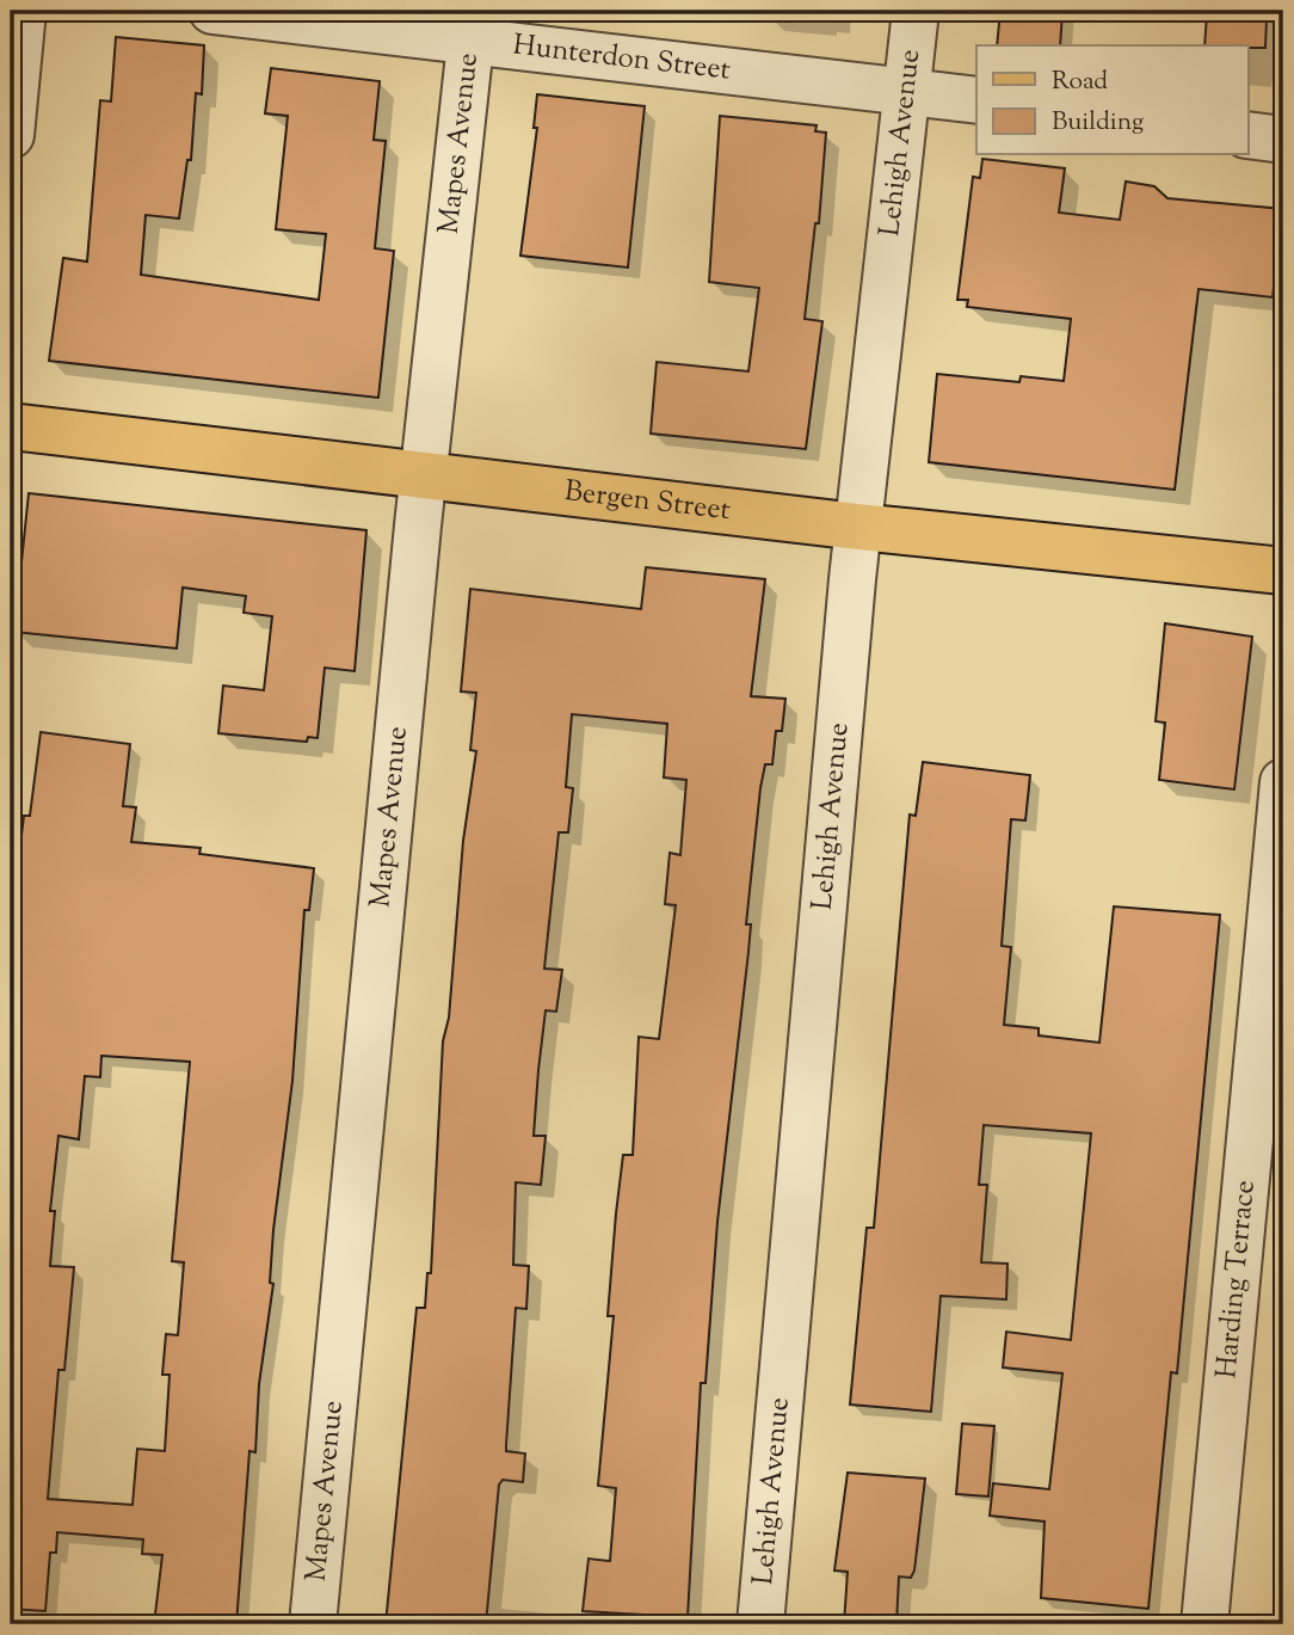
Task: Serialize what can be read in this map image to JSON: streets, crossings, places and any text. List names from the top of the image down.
{
  "streets": {
    "main road": ["Bergen Street"],
    "street": [
      "Hunterdon Street",
      "Mapes Avenue",
      "Lehigh Avenue",
      "Harding Terrace"
    ]
  },
  "crossings": [
    ["Hunterdon Street", "Mapes Avenue"],
    ["Hunterdon Street", "Lehigh Avenue"],
    ["Mapes Avenue", "Bergen Street"],
    ["Lehigh Avenue", "Bergen Street"]
  ],
  "legend": ["Road", "Building"]
}
